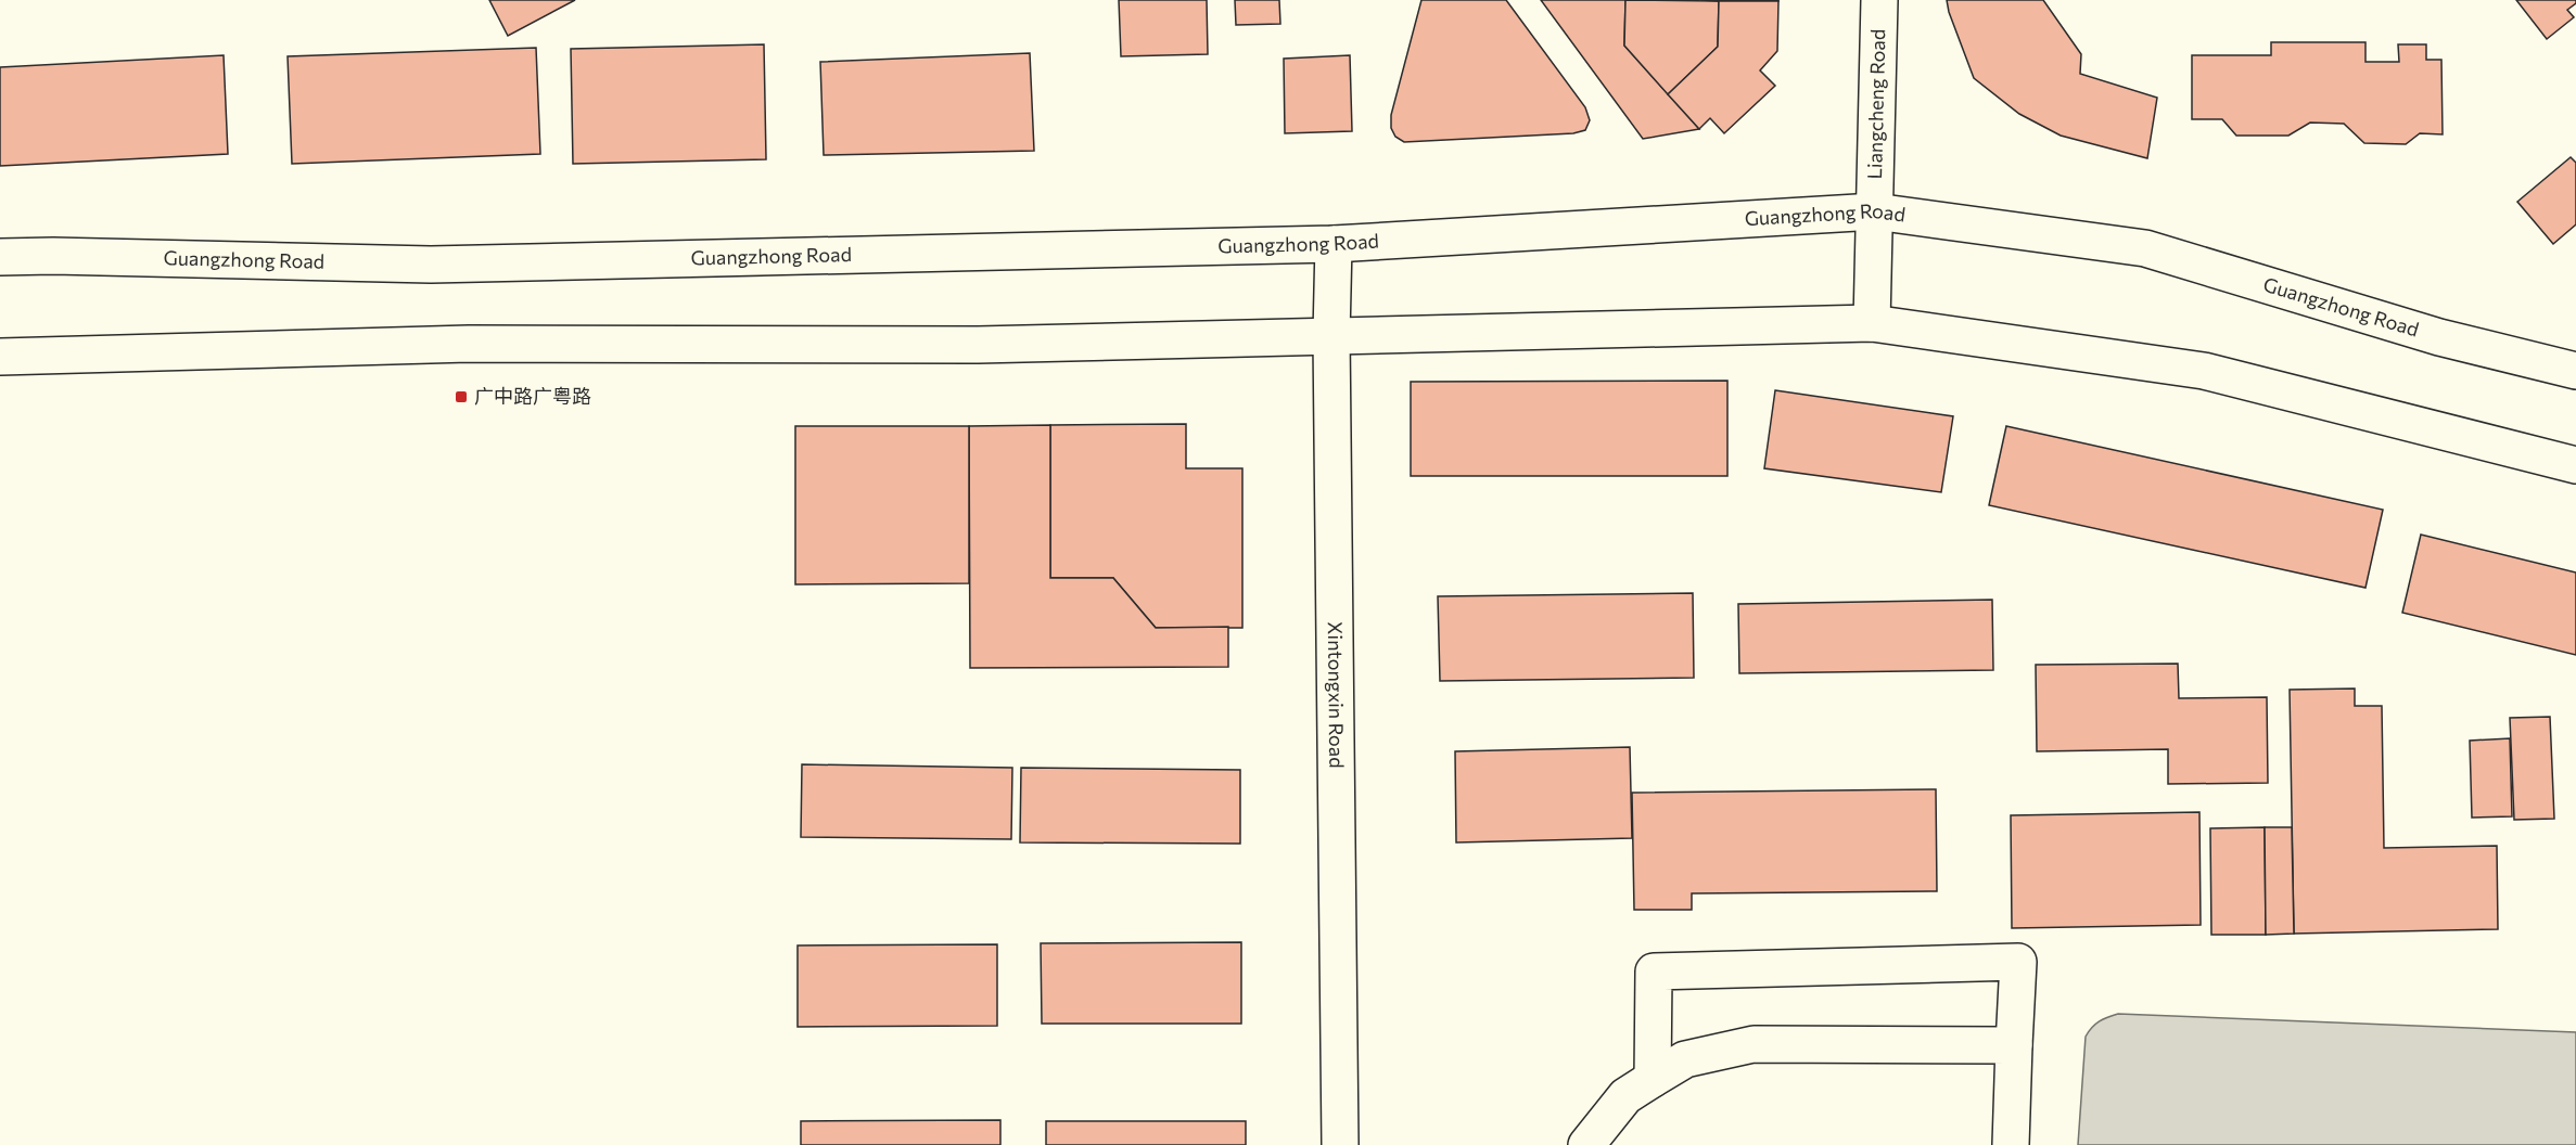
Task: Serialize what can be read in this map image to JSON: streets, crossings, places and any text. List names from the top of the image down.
{
  "streets": {
    "main road": ["Liangcheng Road", "Guangzhong Road", "Xintongxin Road"]
  },
  "crossings": [
    ["Liangcheng Road", "Guangzhong Road"],
    ["Guangzhong Road", "Xintongxin Road"]
  ],
  "places": {
    "transit": ["广中路广粤路"]
  }
}
